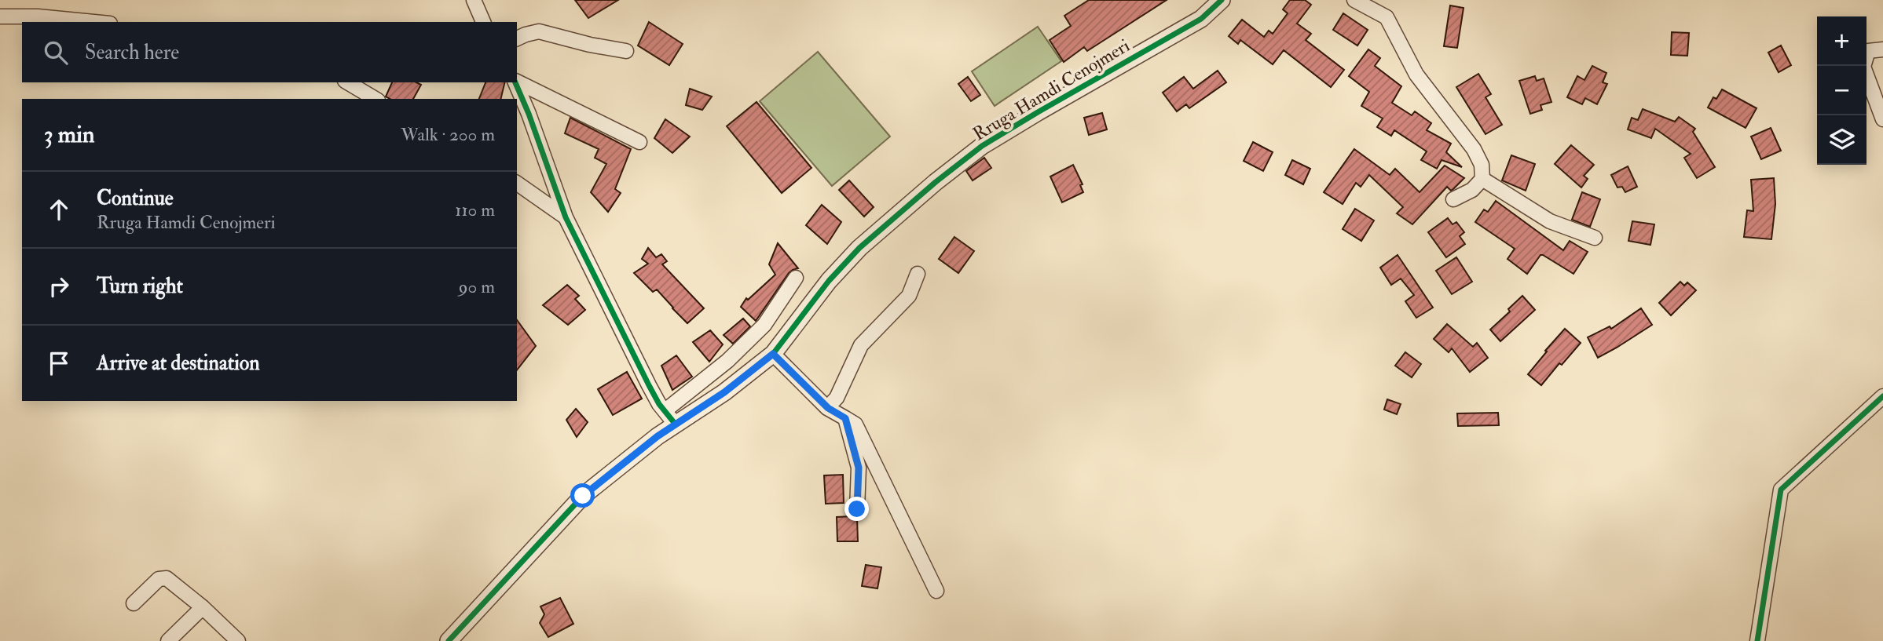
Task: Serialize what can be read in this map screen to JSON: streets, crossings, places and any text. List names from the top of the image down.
{
  "streets": {
    "street": ["Rruga Hamdi Cenojmeri"]
  },
  "page": {
    "map_buttons": ["+", "−"],
    "search": "Search here",
    "heading": ["3 min", "Walk · 200 m"],
    "list": [
      ["Continue", "Rruga Hamdi Cenojmeri", "110 m"],
      ["Turn right", "90 m"],
      "Arrive at destination"
    ]
  }
}
